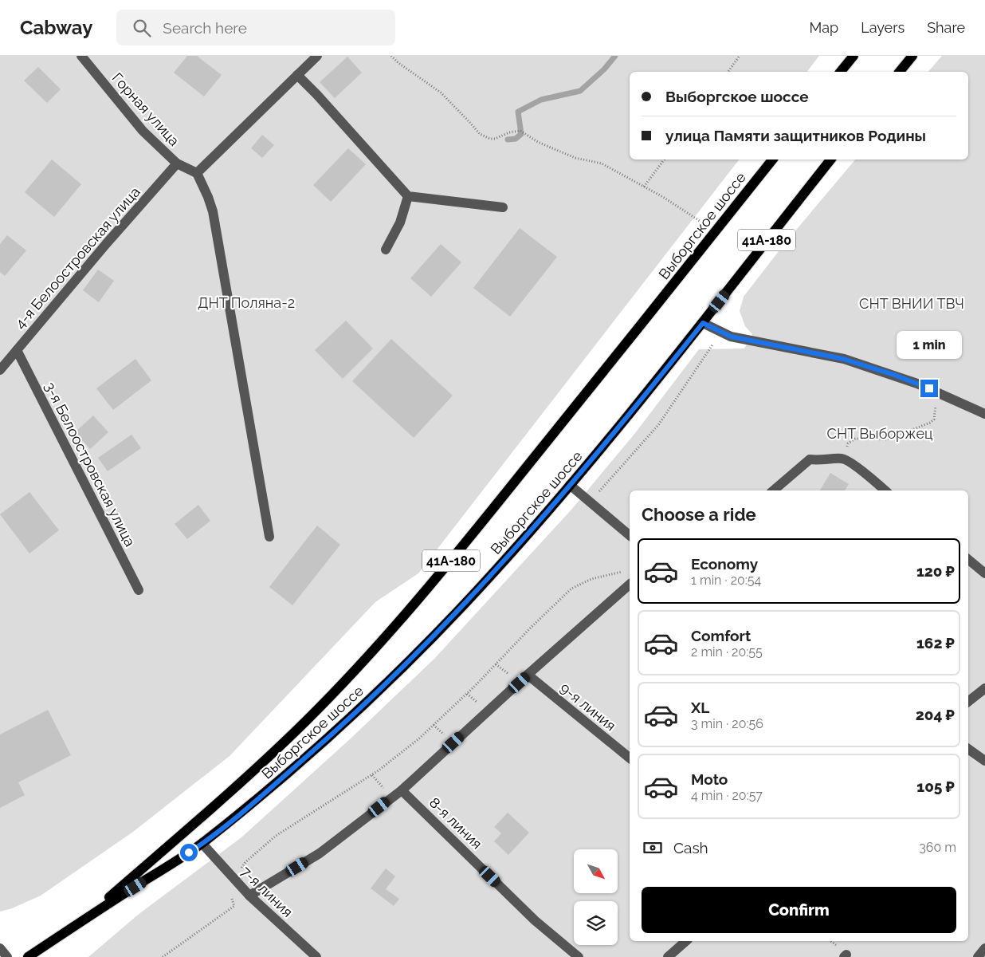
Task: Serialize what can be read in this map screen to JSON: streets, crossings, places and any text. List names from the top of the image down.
{
  "streets": {
    "main road": ["Выборгское шоссе", "41А-180"],
    "street": [
      "Горная улица",
      "4-я Белоостровская улица",
      "3-я Белоостровская улица",
      "9-я линия",
      "8-я линия",
      "7-я линия"
    ]
  },
  "crossings": [
    ["Горная улица", "4-я Белоостровская улица"],
    ["Выборгское шоссе", "7-я линия"],
    ["4-я Белоостровская улица", "3-я Белоостровская улица"]
  ],
  "parks": ["ДНТ Поляна-2", "СНТ ВНИИ ТВЧ", "СНТ Выборжец"],
  "north": "bottom right",
  "page": {
    "header": "Cabway",
    "search": "Search here",
    "nav": ["Map", "Layers", "Share"],
    "banner": ["Выборгское шоссе", "улица Памяти защитников Родины"],
    "bubble": "1 min",
    "heading": "Choose a ride",
    "list": [
      {
        "name": "Economy",
        "note": "1 min · 20:54",
        "value": "120 ₽"
      },
      {
        "name": "Comfort",
        "note": "2 min · 20:55",
        "value": "162 ₽"
      },
      {
        "name": "XL",
        "note": "3 min · 20:56",
        "value": "204 ₽"
      },
      {
        "name": "Moto",
        "note": "4 min · 20:57",
        "value": "105 ₽"
      }
    ],
    "pay": ["Cash", "360 m"],
    "buttons": "Confirm"
  }
}
